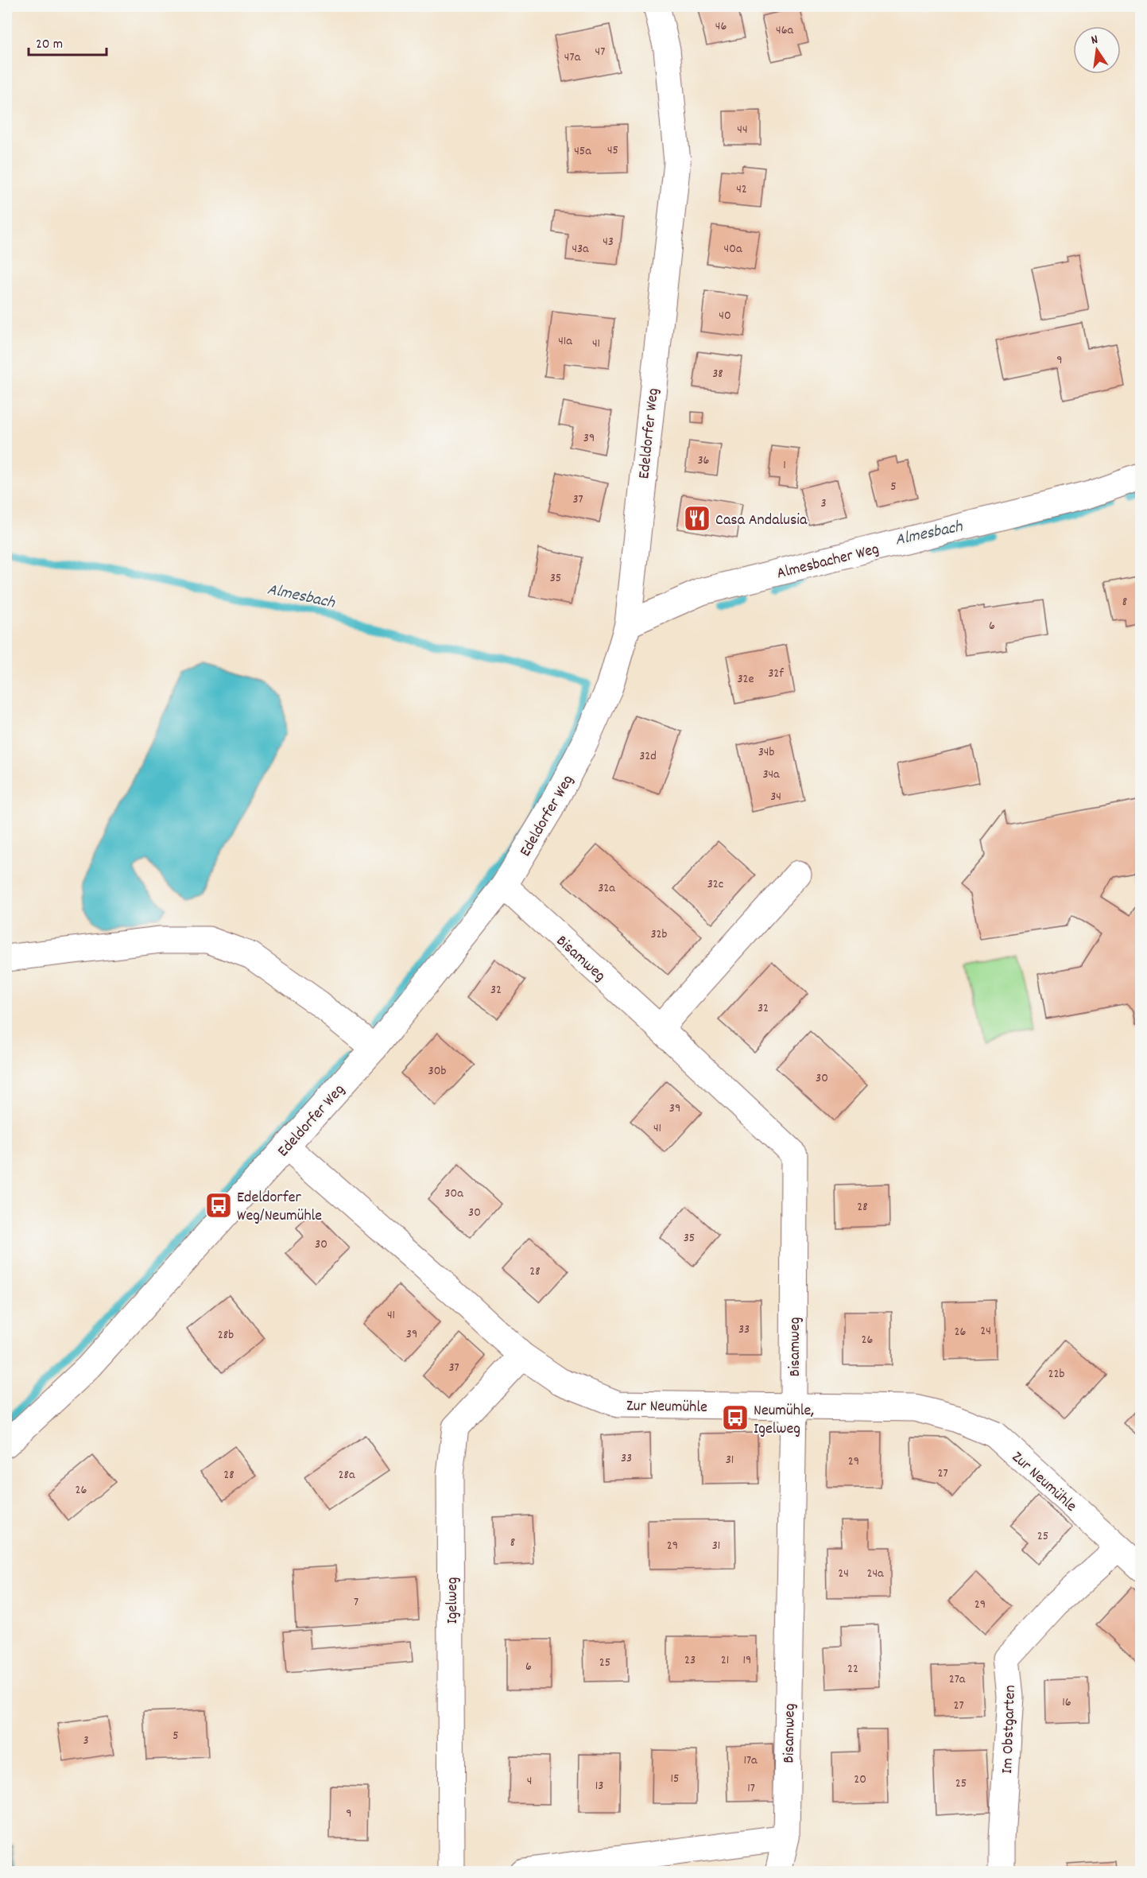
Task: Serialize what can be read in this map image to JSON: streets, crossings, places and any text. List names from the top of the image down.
{
  "streets": {
    "street": [
      "Edeldorfer Weg",
      "Almesbacher Weg",
      "Bisamweg",
      "Zur Neumühle",
      "Igelweg",
      "Im Obstgarten"
    ]
  },
  "crossings": [
    ["Edeldorfer Weg", "Almesbacher Weg"],
    ["Edeldorfer Weg", "Bisamweg"],
    ["Edeldorfer Weg", "Zur Neumühle"],
    ["Bisamweg", "Zur Neumühle"],
    ["Zur Neumühle", "Igelweg"],
    ["Zur Neumühle", "Im Obstgarten"]
  ],
  "water": ["Almesbach"],
  "places": {
    "restaurant": ["Casa Andalusia"],
    "bus stop": ["Edeldorfer Weg/Neumühle", "Neumühle, Igelweg"]
  },
  "house_numbers": [
    "46",
    "46a",
    "47",
    "47a",
    "44",
    "45",
    "45a",
    "42",
    "43",
    "43a",
    "40a",
    "40",
    "41a",
    "41",
    "9",
    "38",
    "39",
    "36",
    "1",
    "5",
    "37",
    "3",
    "35",
    "8",
    "6",
    "32f",
    "32e",
    "34b",
    "32d",
    "34a",
    "34",
    "32c",
    "32a",
    "32b",
    "32",
    "32",
    "30b",
    "30",
    "39",
    "41",
    "30a",
    "28",
    "30",
    "35",
    "30",
    "28",
    "41",
    "33",
    "24",
    "26",
    "39",
    "28b",
    "26",
    "37",
    "22b",
    "33",
    "31",
    "29",
    "27",
    "28",
    "28a",
    "26",
    "25",
    "8",
    "29",
    "31",
    "24",
    "24a",
    "7",
    "29",
    "23",
    "21",
    "19",
    "25",
    "6",
    "22",
    "27a",
    "16",
    "27",
    "5",
    "3",
    "17a",
    "15",
    "20",
    "4",
    "25",
    "13",
    "17",
    "9"
  ],
  "scale_bar": "20 m",
  "north": "top"
}
